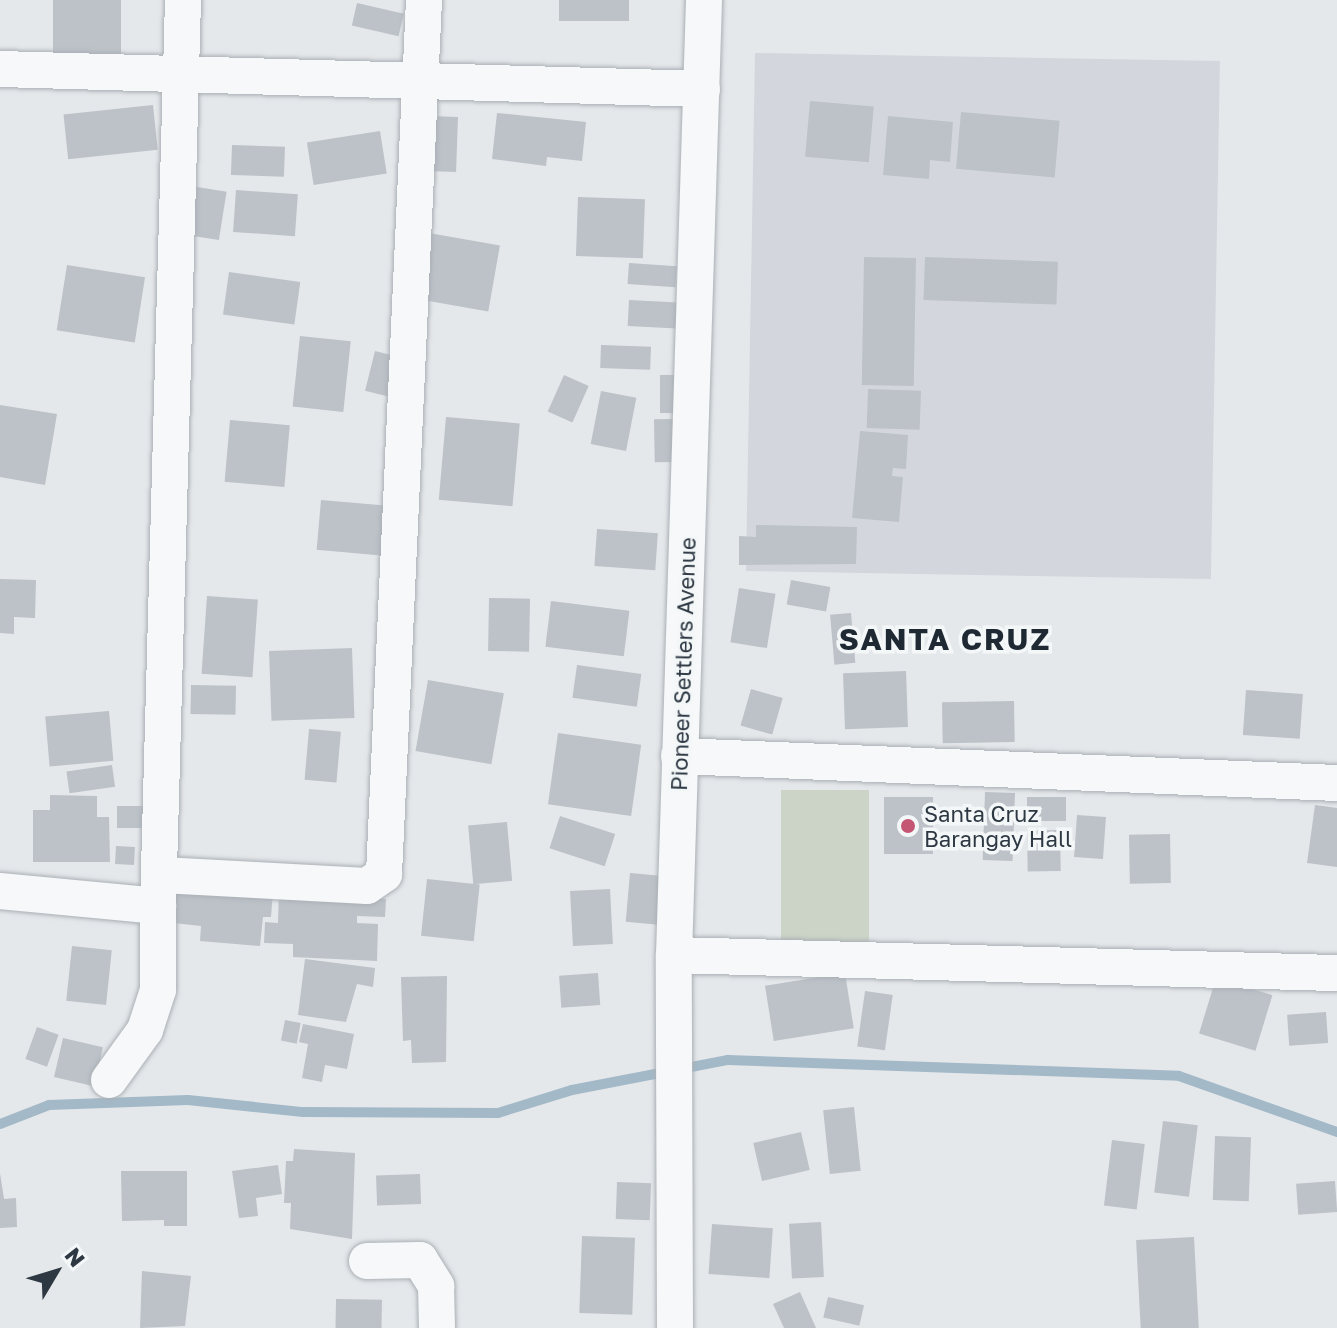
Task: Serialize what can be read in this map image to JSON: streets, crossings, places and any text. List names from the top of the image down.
{
  "streets": {
    "street": ["Pioneer Settlers Avenue"]
  },
  "districts": ["SANTA CRUZ"],
  "places": ["Santa Cruz Barangay Hall"],
  "north": "top right"
}
